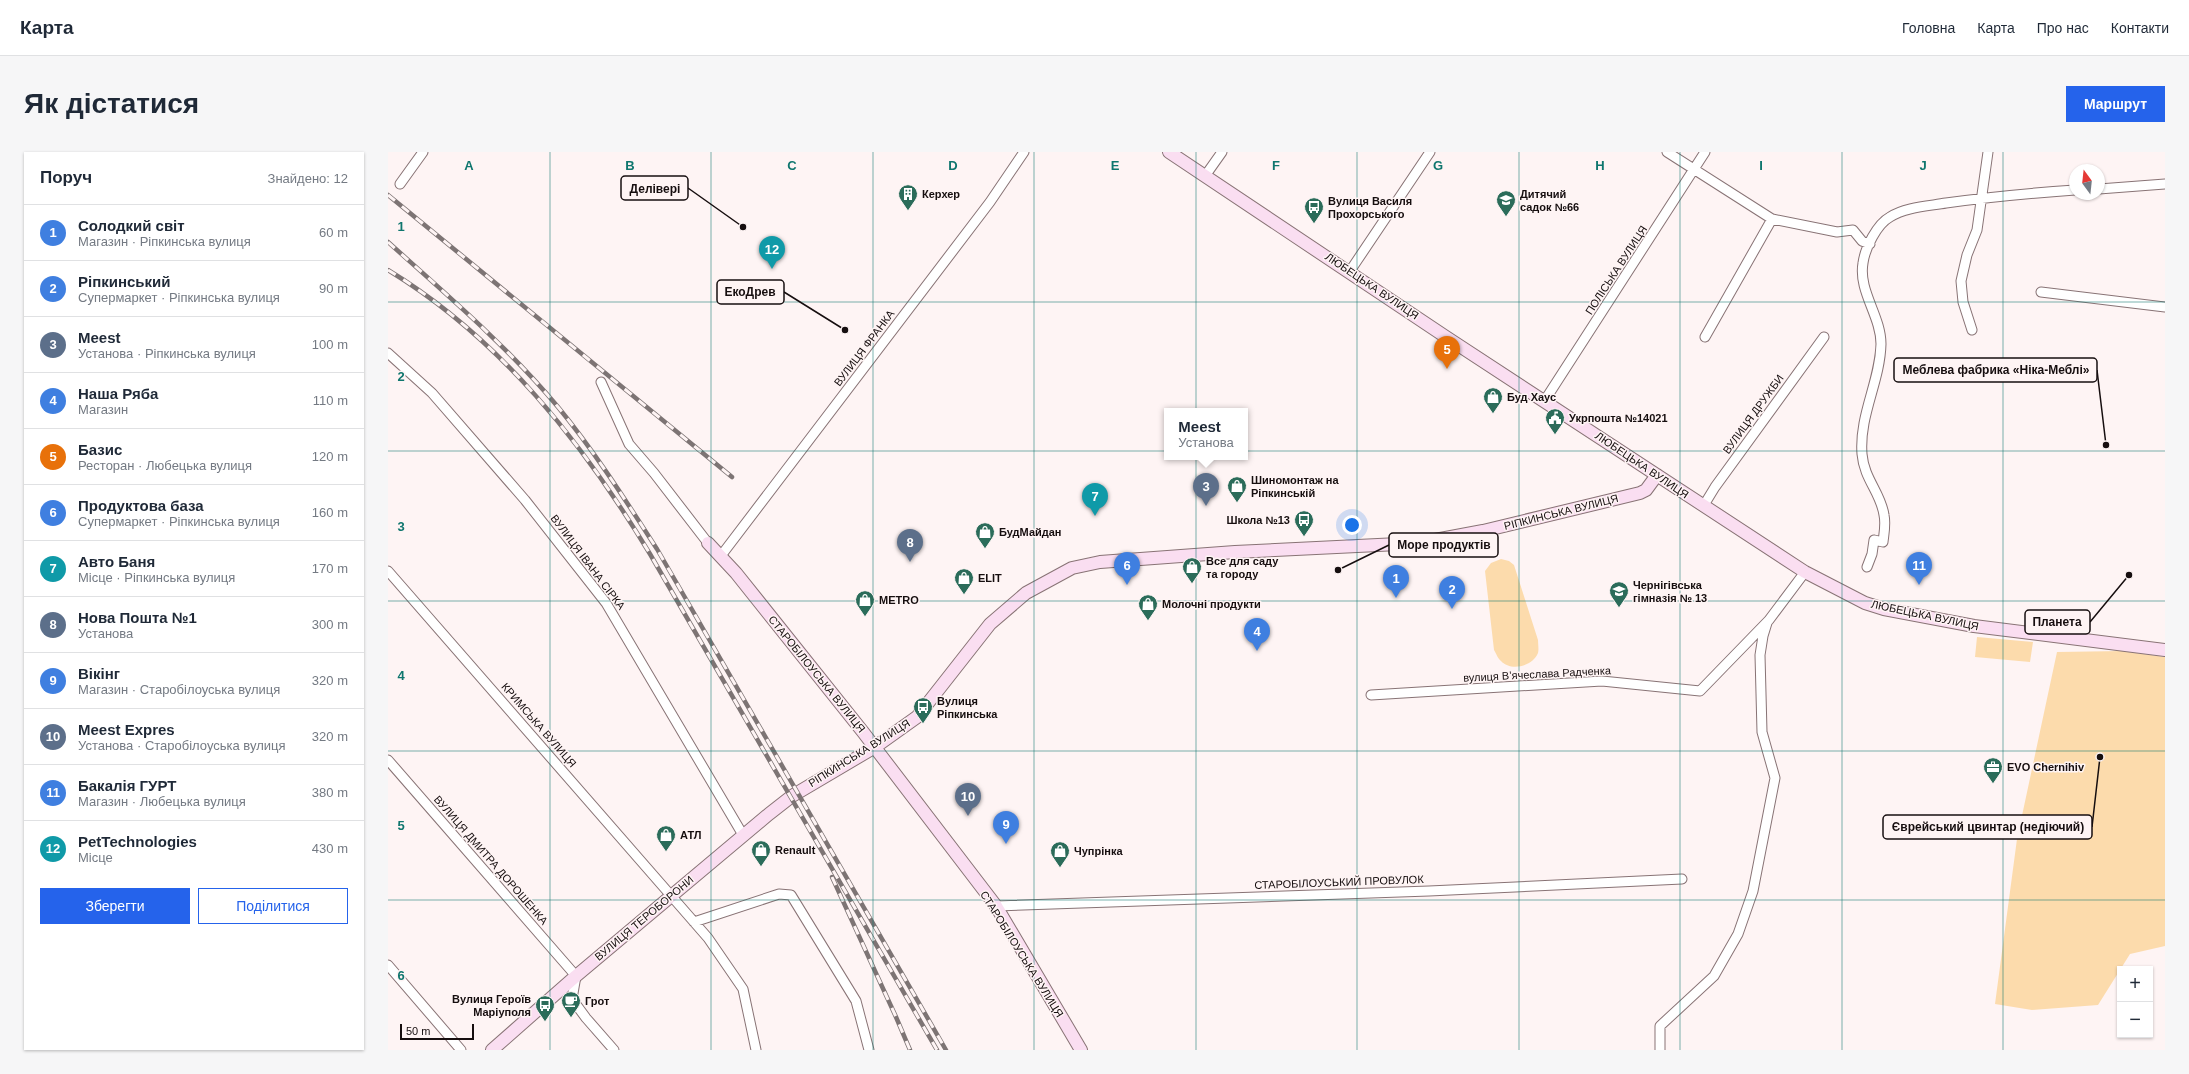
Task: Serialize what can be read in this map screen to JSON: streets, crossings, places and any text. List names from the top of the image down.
{
  "streets": {
    "main road": [
      "ЛЮБЕЦЬКА ВУЛИЦЯ",
      "РІПКИНСЬКА ВУЛИЦЯ",
      "СТАРОБІЛОУСЬКА ВУЛИЦЯ",
      "ВУЛИЦЯ ТЕРОБОРОНИ"
    ],
    "street": [
      "ПОЛІСЬКА ВУЛИЦЯ",
      "ВУЛИЦЯ ФРАНКА",
      "ВУЛИЦЯ ДРУЖБИ",
      "ВУЛИЦЯ ІВАНА СІРКА",
      "вулиця Вʼячеслава Радченка",
      "КРИМСЬКА ВУЛИЦЯ",
      "ВУЛИЦЯ ДМИТРА ДОРОШЕНКА",
      "СТАРОБІЛОУСЬКИЙ ПРОВУЛОК"
    ]
  },
  "crossings": [
    ["ПОЛІСЬКА ВУЛИЦЯ", "ЛЮБЕЦЬКА ВУЛИЦЯ"],
    ["ЛЮБЕЦЬКА ВУЛИЦЯ", "ВУЛИЦЯ ДРУЖБИ"],
    ["ЛЮБЕЦЬКА ВУЛИЦЯ", "РІПКИНСЬКА ВУЛИЦЯ"],
    ["ЛЮБЕЦЬКА ВУЛИЦЯ", "вулиця Вʼячеслава Радченка"],
    ["ВУЛИЦЯ ФРАНКА", "СТАРОБІЛОУСЬКА ВУЛИЦЯ"],
    ["РІПКИНСЬКА ВУЛИЦЯ", "СТАРОБІЛОУСЬКА ВУЛИЦЯ"],
    ["РІПКИНСЬКА ВУЛИЦЯ", "ВУЛИЦЯ ТЕРОБОРОНИ"],
    ["ВУЛИЦЯ ІВАНА СІРКА", "ВУЛИЦЯ ТЕРОБОРОНИ"],
    ["СТАРОБІЛОУСЬКА ВУЛИЦЯ", "СТАРОБІЛОУСЬКИЙ ПРОВУЛОК"],
    ["КРИМСЬКА ВУЛИЦЯ", "ВУЛИЦЯ ТЕРОБОРОНИ"],
    ["ВУЛИЦЯ ДМИТРА ДОРОШЕНКА", "ВУЛИЦЯ ТЕРОБОРОНИ"]
  ],
  "places": {
    "building": ["Керхер"],
    "school or university": ["Дитячий садок №66", "Чернігівська гімназія № 13"],
    "bus stop": [
      "Вулиця Василя Прохорського",
      "Школа №13",
      "Вулиця Ріпкинська",
      "Вулиця Героїв Маріуполя"
    ],
    "other": [
      "Делівері",
      "ЕкоДрев",
      "Меблева фабрика «Ніка-Меблі»",
      "Море продуктів",
      "Планета",
      "Єврейський цвинтар (недіючий)"
    ],
    "shop": [
      "Буд Хаус",
      "Шиномонтаж на Ріпкинській",
      "БудМайдан",
      "Все для саду та городу",
      "ELIT",
      "METRO",
      "Молочні продукти",
      "АТЛ",
      "Renault",
      "Чупрінка"
    ],
    "public building": ["Укрпошта №14021"],
    "office": ["EVO Chernihiv"],
    "cafe": ["Грот"]
  },
  "scale_bar": "50 m",
  "north": "top",
  "page": {
    "header": "Карта",
    "nav": [
      "Головна",
      "Карта",
      "Про нас",
      "Контакти"
    ],
    "buttons": [
      "Маршрут",
      ["Зберегти", "Поділитися"]
    ],
    "title": "Як дістатися",
    "heading": ["Поруч", "Знайдено: 12"],
    "list": [
      {
        "mark": "1",
        "name": "Солодкий світ",
        "note": "Магазин · Ріпкинська вулиця",
        "value": "60 m"
      },
      {
        "mark": "2",
        "name": "Ріпкинський",
        "note": "Супермаркет · Ріпкинська вулиця",
        "value": "90 m"
      },
      {
        "mark": "3",
        "name": "Meest",
        "note": "Установа · Ріпкинська вулиця",
        "value": "100 m"
      },
      {
        "mark": "4",
        "name": "Наша Ряба",
        "note": "Магазин",
        "value": "110 m"
      },
      {
        "mark": "5",
        "name": "Базис",
        "note": "Ресторан · Любецька вулиця",
        "value": "120 m"
      },
      {
        "mark": "6",
        "name": "Продуктова база",
        "note": "Супермаркет · Ріпкинська вулиця",
        "value": "160 m"
      },
      {
        "mark": "7",
        "name": "Авто Баня",
        "note": "Місце · Ріпкинська вулиця",
        "value": "170 m"
      },
      {
        "mark": "8",
        "name": "Нова Пошта №1",
        "note": "Установа",
        "value": "300 m"
      },
      {
        "mark": "9",
        "name": "Вікінг",
        "note": "Магазин · Старобілоуська вулиця",
        "value": "320 m"
      },
      {
        "mark": "10",
        "name": "Meest Expres",
        "note": "Установа · Старобілоуська вулиця",
        "value": "320 m"
      },
      {
        "mark": "11",
        "name": "Бакалія ГУРТ",
        "note": "Магазин · Любецька вулиця",
        "value": "380 m"
      },
      {
        "mark": "12",
        "name": "PetTechnologies",
        "note": "Місце",
        "value": "430 m"
      }
    ],
    "pins": [
      "12",
      "5",
      "3",
      "7",
      "8",
      "6",
      "11",
      "1",
      "2",
      "4",
      "10",
      "9"
    ],
    "popup": ["Meest", "Установа"],
    "map_buttons": ["+", "−"],
    "scale": "50 m"
  },
  "grid": {
    "columns": [
      "A",
      "B",
      "C",
      "D",
      "E",
      "F",
      "G",
      "H",
      "I",
      "J"
    ],
    "rows": [
      "1",
      "2",
      "3",
      "4",
      "5",
      "6"
    ]
  }
}
